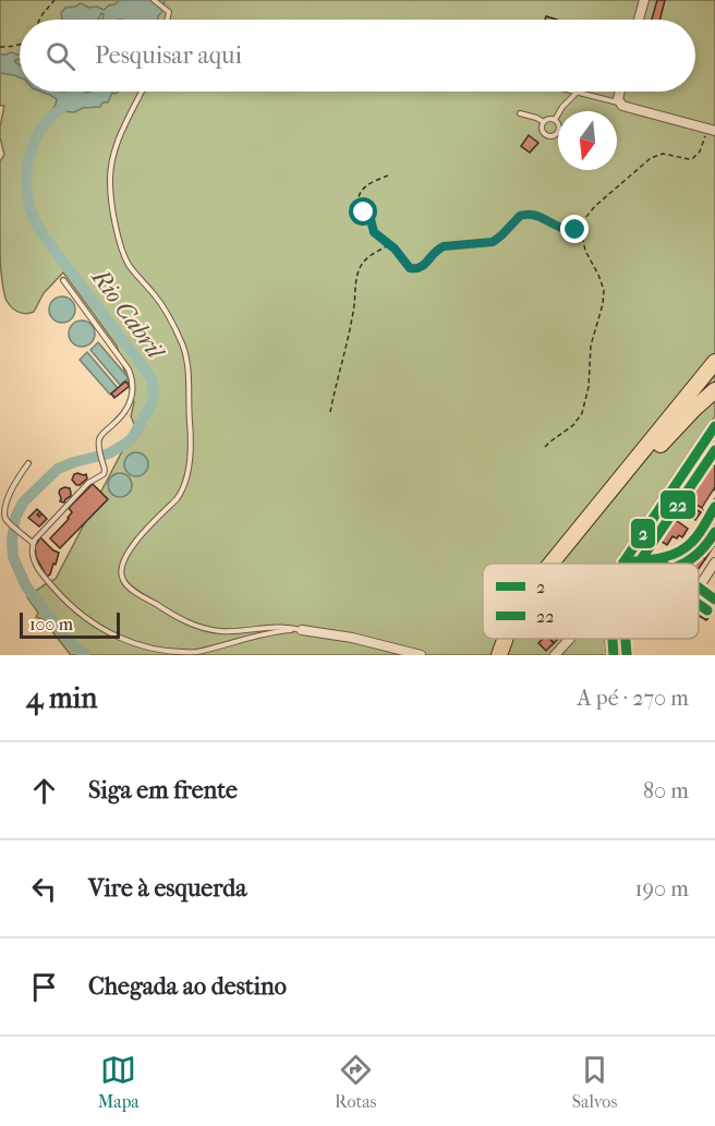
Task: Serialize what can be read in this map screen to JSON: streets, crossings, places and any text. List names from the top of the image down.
{
  "water": ["Rio Cabril"],
  "lines": ["transit line 2", "transit line 22"],
  "legend": ["2", "22"],
  "scale_bar": "100 m",
  "north": "bottom",
  "page": {
    "search": "Pesquisar aqui",
    "scale": "100 m",
    "heading": ["4 min", "A pé · 270 m"],
    "list": [
      ["Siga em frente", "80 m"],
      ["Vire à esquerda", "190 m"],
      "Chegada ao destino"
    ],
    "nav": ["Mapa", "Rotas", "Salvos"]
  }
}
